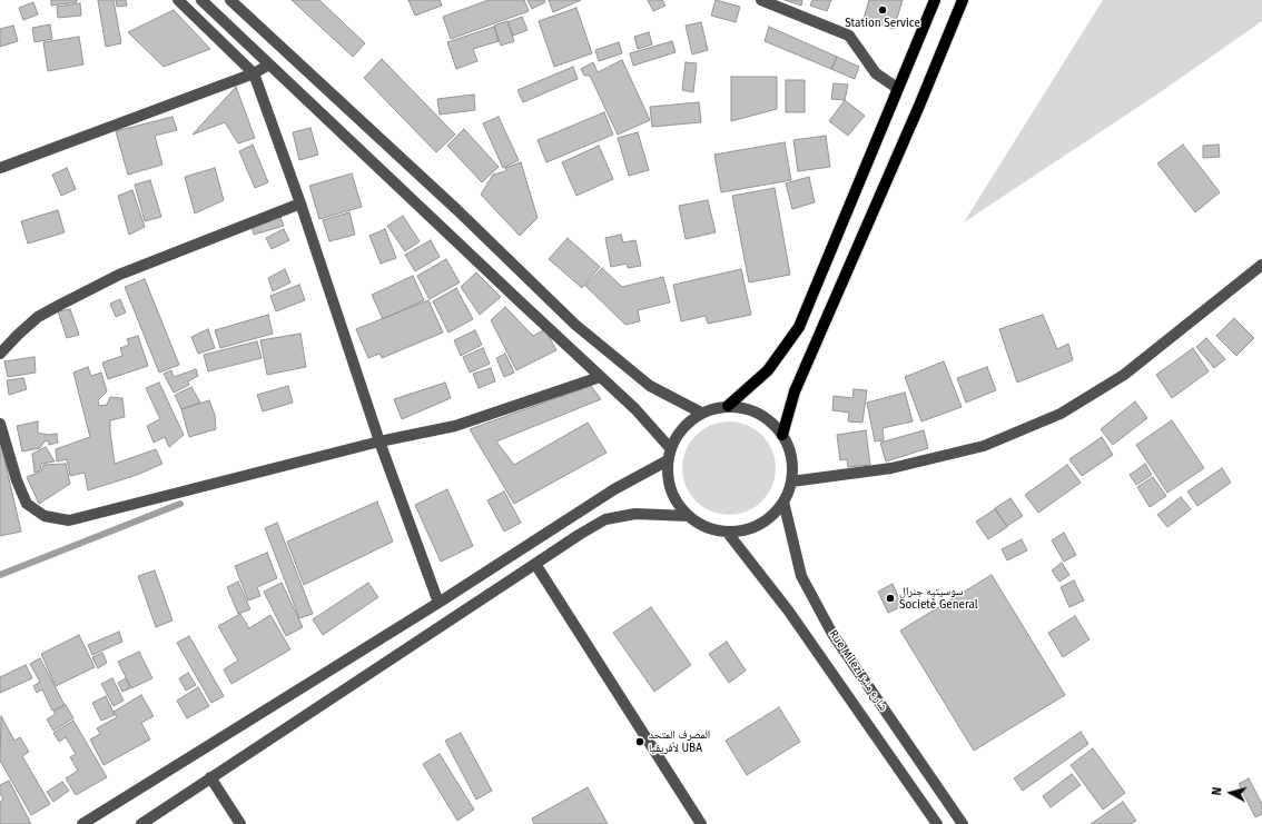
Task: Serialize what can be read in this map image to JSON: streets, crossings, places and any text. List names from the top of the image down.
{
  "streets": {
    "street": ["Rue Milezi شارع مليز"]
  },
  "places": ["Station Service", "سوسيتيه جنرال Societè General", "المصرف المتحد لأفريقيا UBA"],
  "north": "left"
}
